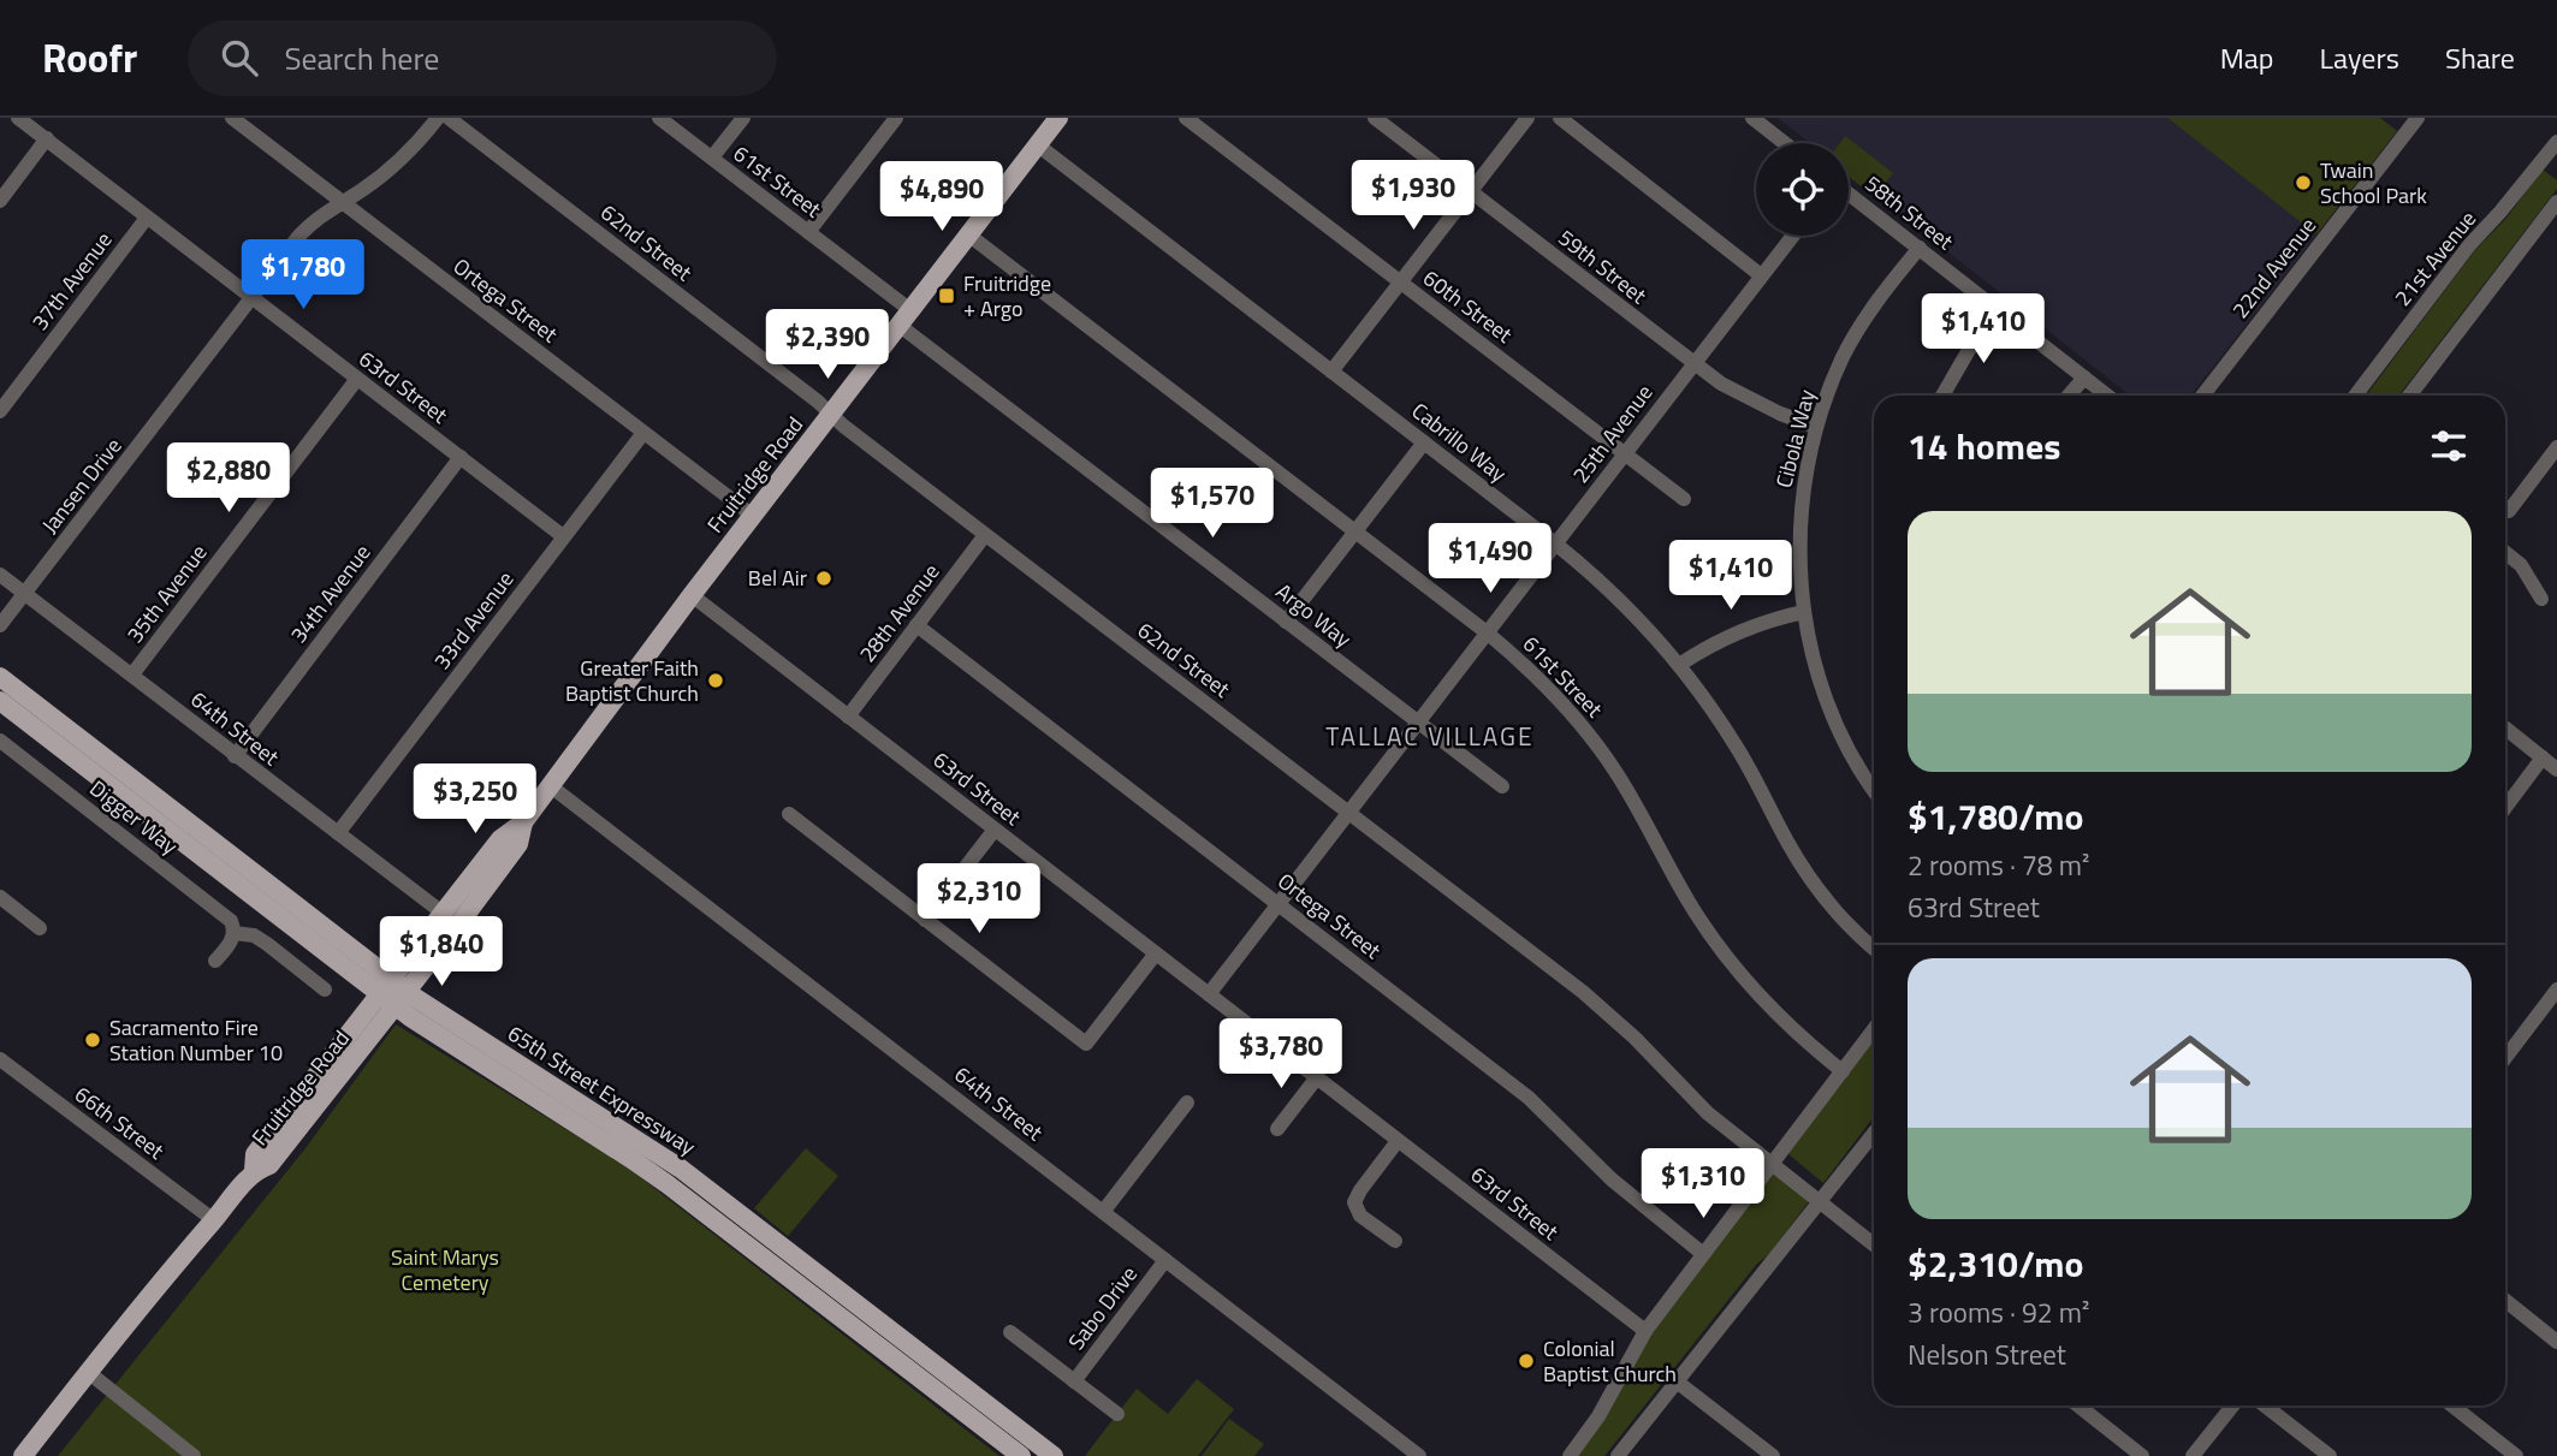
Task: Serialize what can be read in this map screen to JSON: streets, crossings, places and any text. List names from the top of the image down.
{
  "streets": {
    "main road": ["Fruitridge Road", "65th Street Expressway"],
    "street": [
      "61st Street",
      "58th Street",
      "62nd Street",
      "21st Avenue",
      "59th Street",
      "22nd Avenue",
      "37th Avenue",
      "Ortega Street",
      "60th Street",
      "63rd Street",
      "25th Avenue",
      "Cibola Way",
      "Cabrillo Way",
      "Jansen Drive",
      "35th Avenue",
      "34th Avenue",
      "28th Avenue",
      "Argo Way",
      "33rd Avenue",
      "64th Street",
      "Digger Way",
      "66th Street",
      "Sabo Drive"
    ]
  },
  "crossings": [
    ["61st Street", "25th Avenue"],
    ["61st Street", "Fruitridge Road"],
    ["61st Street", "Argo Way"],
    ["58th Street", "Cibola Way"],
    ["62nd Street", "25th Avenue"],
    ["62nd Street", "Fruitridge Road"],
    ["62nd Street", "28th Avenue"],
    ["59th Street", "25th Avenue"],
    ["59th Street", "Cibola Way"],
    ["37th Avenue", "63rd Street"],
    ["Ortega Street", "25th Avenue"],
    ["Ortega Street", "Fruitridge Road"],
    ["Ortega Street", "Jansen Drive"],
    ["Ortega Street", "28th Avenue"],
    ["Ortega Street", "33rd Avenue"],
    ["60th Street", "25th Avenue"],
    ["63rd Street", "25th Avenue"],
    ["63rd Street", "Fruitridge Road"],
    ["63rd Street", "Jansen Drive"],
    ["63rd Street", "35th Avenue"],
    ["63rd Street", "34th Avenue"],
    ["63rd Street", "28th Avenue"],
    ["63rd Street", "33rd Avenue"],
    ["25th Avenue", "Cabrillo Way"],
    ["25th Avenue", "Argo Way"],
    ["Cabrillo Way", "Fruitridge Road"],
    ["Fruitridge Road", "Argo Way"],
    ["Fruitridge Road", "64th Street"],
    ["Fruitridge Road", "65th Street Expressway"],
    ["Fruitridge Road", "66th Street"],
    ["Jansen Drive", "64th Street"],
    ["35th Avenue", "64th Street"],
    ["34th Avenue", "64th Street"],
    ["33rd Avenue", "64th Street"],
    ["64th Street", "Sabo Drive"]
  ],
  "districts": ["TALLAC VILLAGE"],
  "parks": ["Saint Marys Cemetery"],
  "places": {
    "other": [
      "Twain School Park",
      "Bel Air",
      "Greater Faith Baptist Church",
      "Sacramento Fire Station Number 10",
      "Colonial Baptist Church"
    ],
    "transit": ["Fruitridge + Argo"]
  },
  "page": {
    "header": "Roofr",
    "search": "Search here",
    "nav": ["Map", "Layers", "Share"],
    "price": [
      "$1,930",
      "$4,890",
      "$1,780",
      "$1,410",
      "$2,390",
      "$2,880",
      "$1,570",
      "$1,490",
      "$1,410",
      "$3,250",
      "$2,310",
      "$1,840",
      "$3,780",
      "$1,310"
    ],
    "heading": "14 homes",
    "list": [
      {
        "name": "$1,780/mo",
        "note": "2 rooms · 78 m² · 63rd Street"
      },
      {
        "name": "$2,310/mo",
        "note": "3 rooms · 92 m² · Nelson Street"
      }
    ]
  }
}
